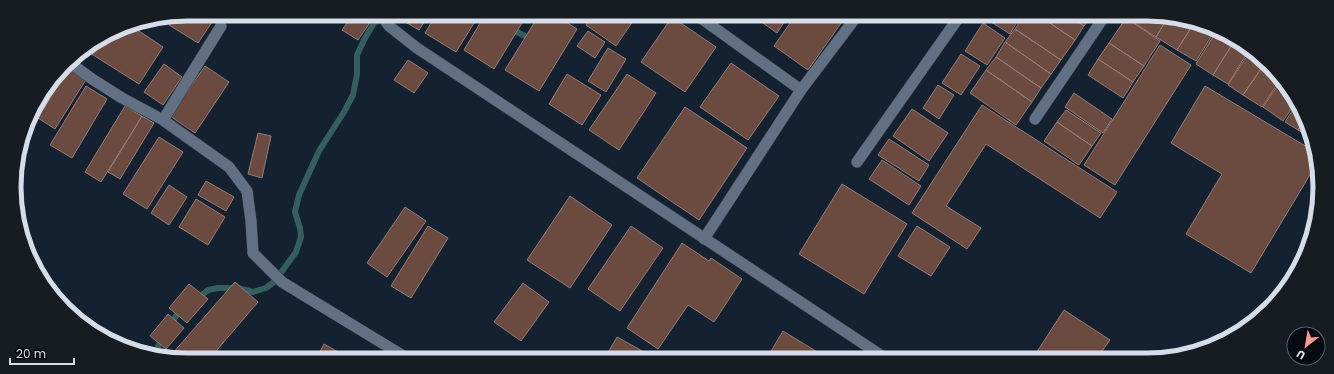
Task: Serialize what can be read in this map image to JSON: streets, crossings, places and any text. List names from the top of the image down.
{
  "scale_bar": "20 m",
  "north": "bottom left"
}
